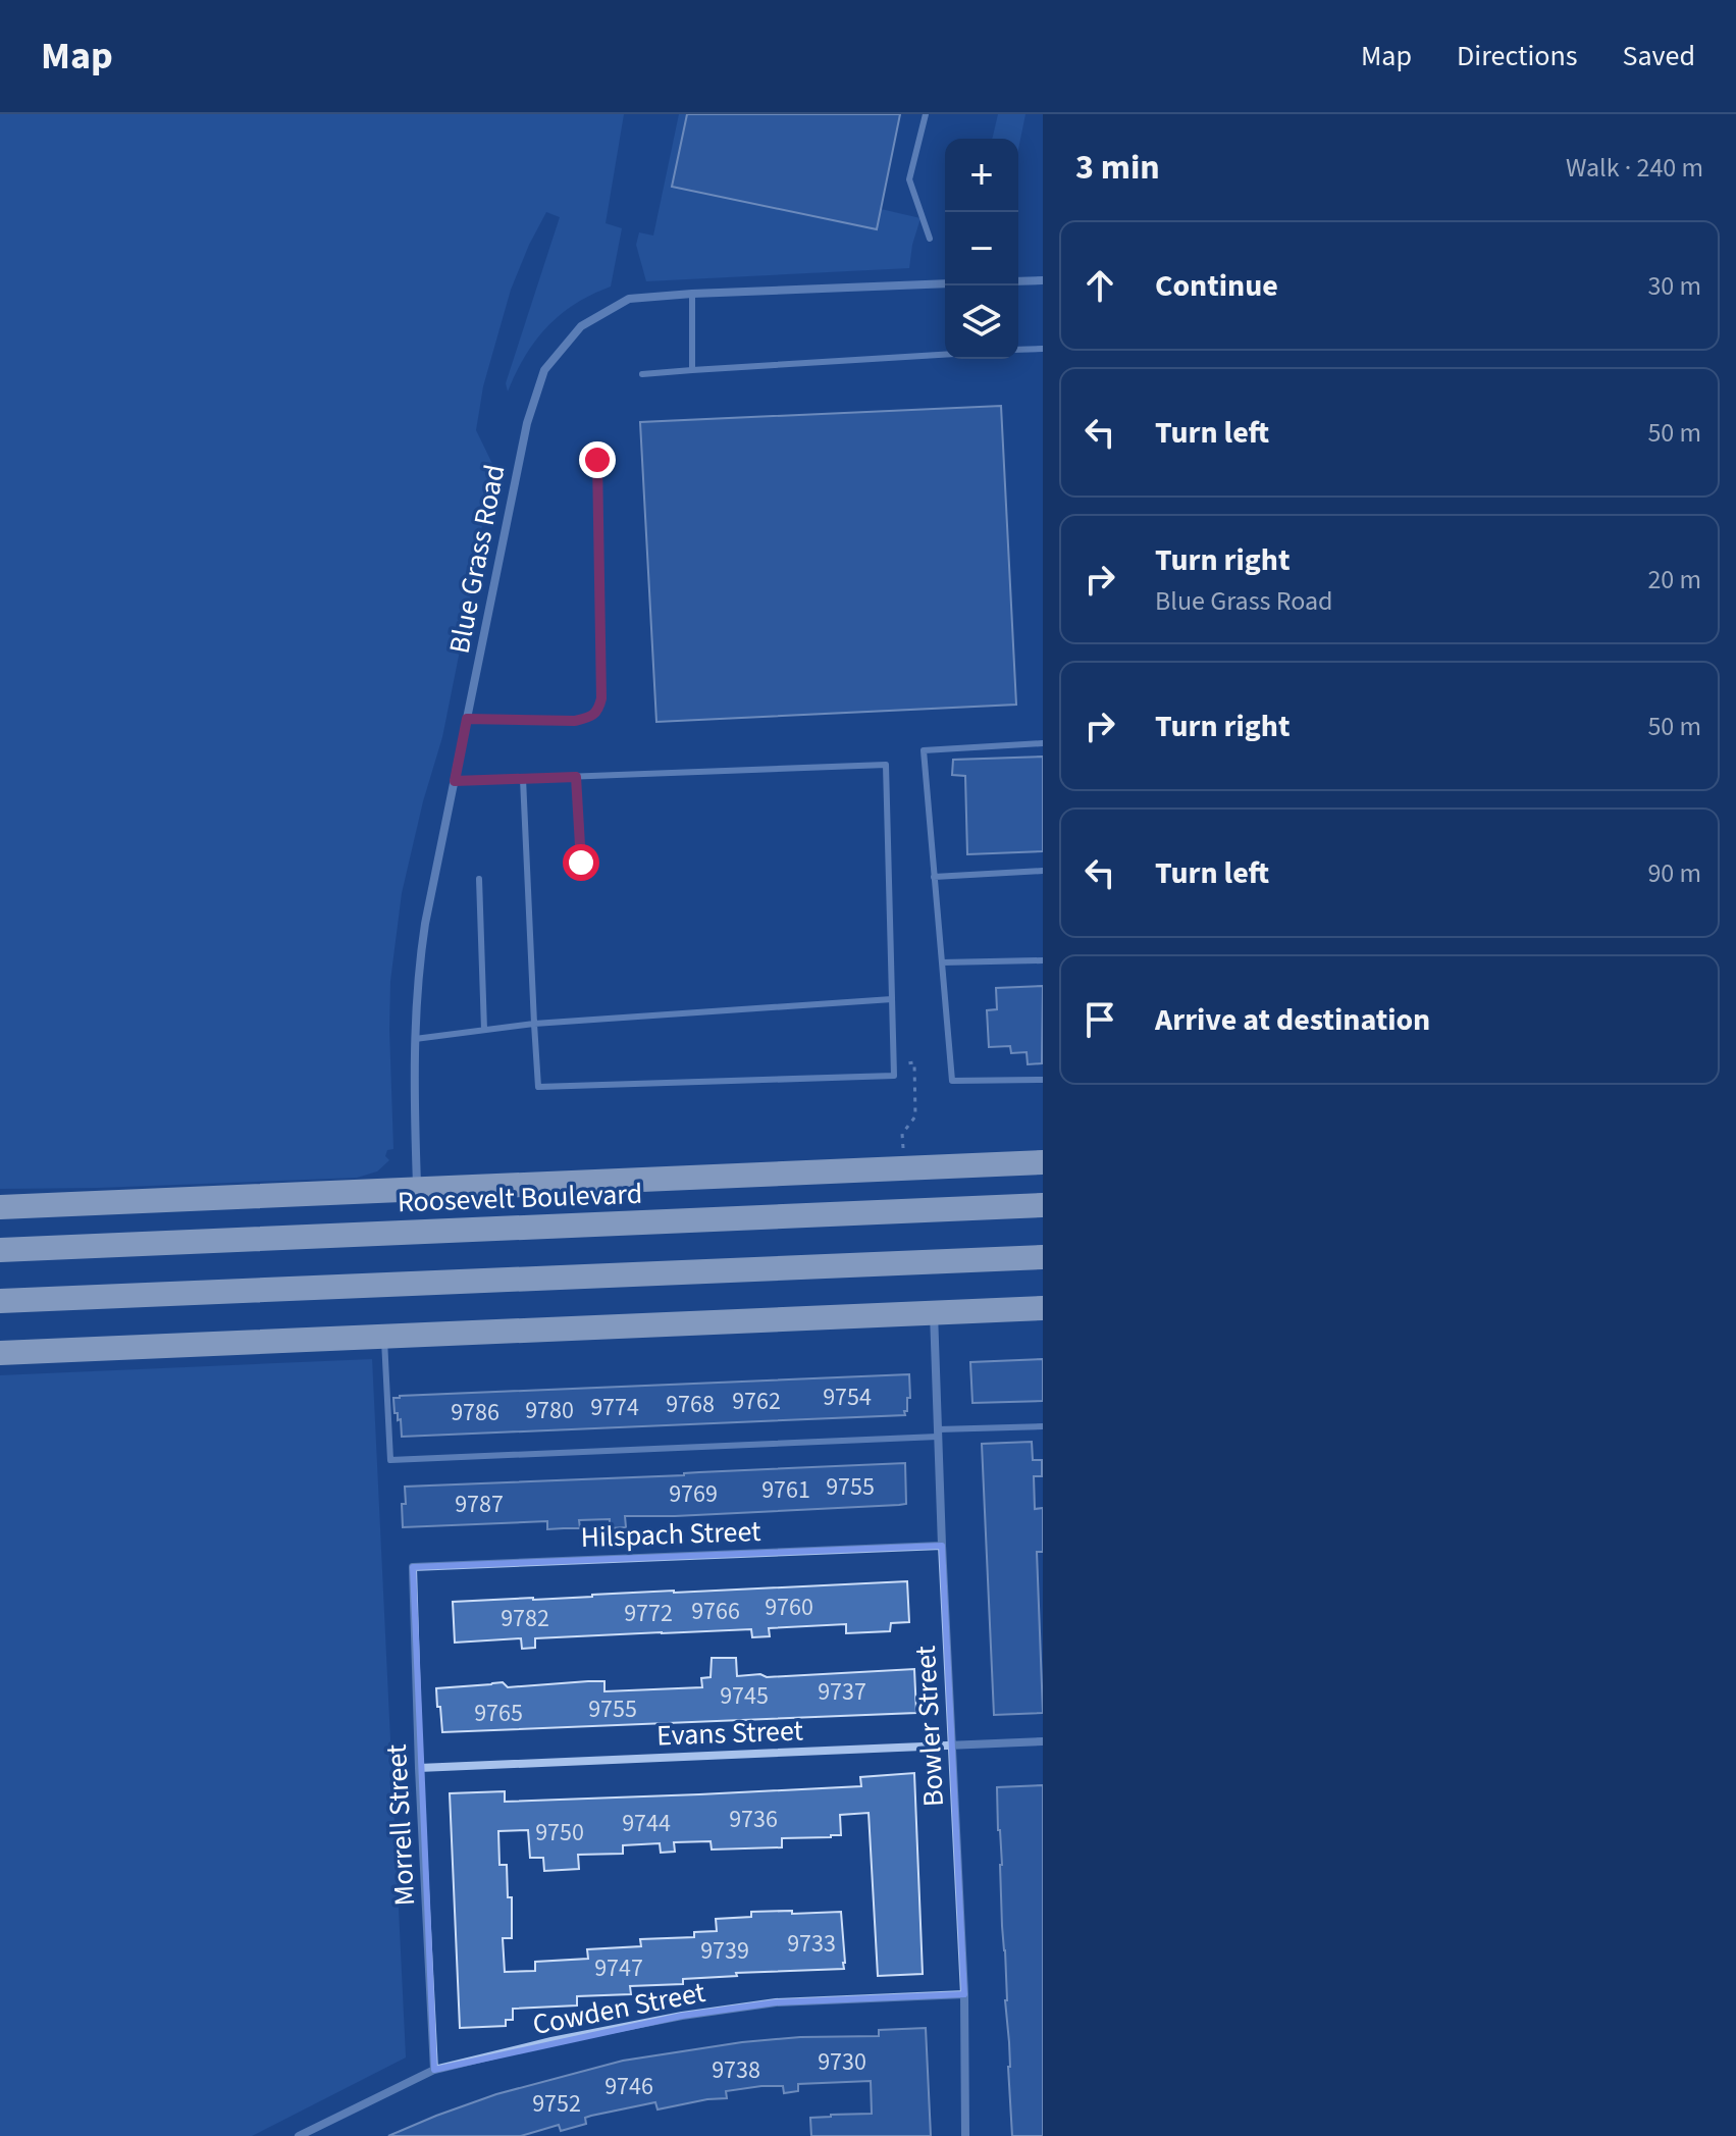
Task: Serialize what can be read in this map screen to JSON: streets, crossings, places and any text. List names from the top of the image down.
{
  "streets": {
    "highway": ["Roosevelt Boulevard"],
    "street": [
      "Blue Grass Road",
      "Hilspach Street",
      "Bowler Street",
      "Evans Street",
      "Morrell Street",
      "Cowden Street"
    ]
  },
  "crossings": [
    ["Blue Grass Road", "Roosevelt Boulevard"],
    ["Hilspach Street", "Bowler Street"],
    ["Hilspach Street", "Morrell Street"],
    ["Bowler Street", "Evans Street"],
    ["Bowler Street", "Cowden Street"],
    ["Evans Street", "Morrell Street"],
    ["Morrell Street", "Cowden Street"]
  ],
  "house_numbers": [
    "9754",
    "9762",
    "9768",
    "9774",
    "9780",
    "9786",
    "9755",
    "9761",
    "9769",
    "9787",
    "9760",
    "9766",
    "9772",
    "9782",
    "9737",
    "9745",
    "9755",
    "9765",
    "9736",
    "9744",
    "9750",
    "9733",
    "9739",
    "9747",
    "9730",
    "9738",
    "9746",
    "9752"
  ],
  "page": {
    "header": "Map",
    "nav": ["Map", "Directions", "Saved"],
    "heading": ["3 min", "Walk · 240 m"],
    "map_buttons": ["+", "−"],
    "list": [
      ["Continue", "30 m"],
      ["Turn left", "50 m"],
      ["Turn right", "Blue Grass Road", "20 m"],
      ["Turn right", "50 m"],
      ["Turn left", "90 m"],
      "Arrive at destination"
    ]
  }
}
